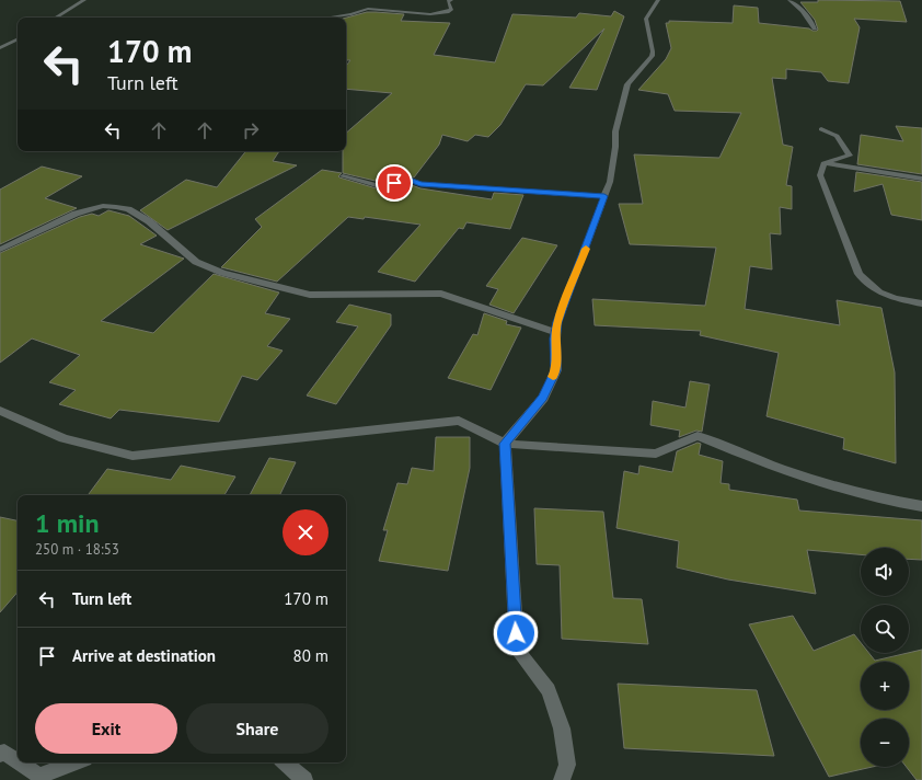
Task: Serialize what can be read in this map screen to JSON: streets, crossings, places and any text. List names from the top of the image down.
{
  "page": {
    "turn": ["170 m", "Turn left"],
    "heading": ["1 min", "250 m · 18:53"],
    "map_buttons": ["+", "−"],
    "list": [
      {
        "name": "Turn left",
        "value": "170 m"
      },
      {
        "name": "Arrive at destination",
        "value": "80 m"
      }
    ],
    "buttons": ["Exit", "Share"]
  }
}
